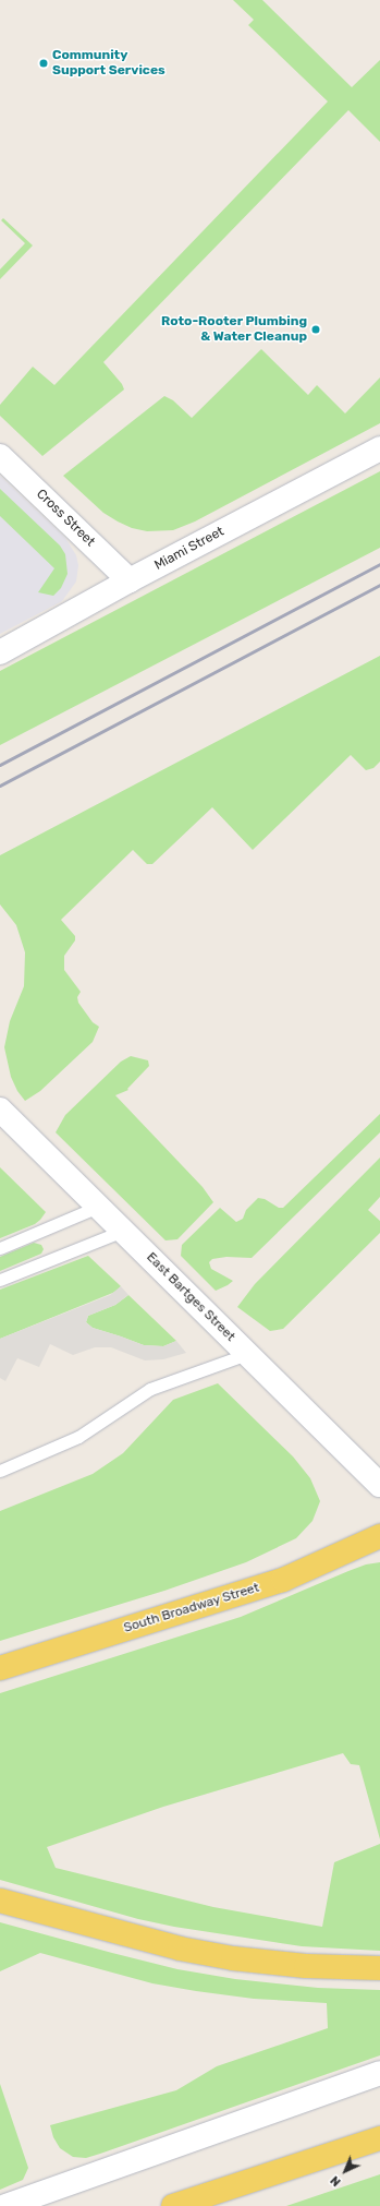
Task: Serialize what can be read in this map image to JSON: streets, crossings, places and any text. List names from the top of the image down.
{
  "streets": {
    "main road": ["South Broadway Street"],
    "street": ["Cross Street", "Miami Street", "East Bartges Street"]
  },
  "crossings": [
    ["Cross Street", "Miami Street"]
  ],
  "places": ["Community Support Services", "Roto-Rooter Plumbing & Water Cleanup"],
  "north": "bottom left"
}
